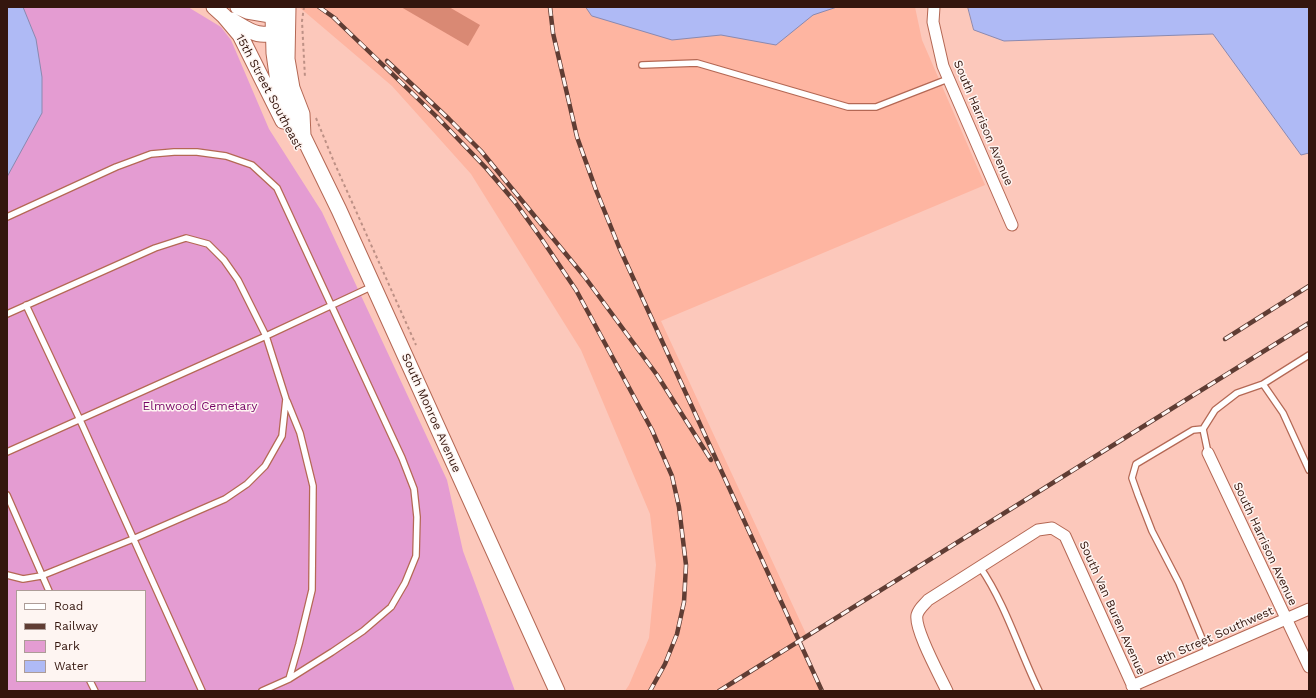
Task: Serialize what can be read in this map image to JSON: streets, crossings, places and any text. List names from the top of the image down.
{
  "streets": {
    "main road": ["15th Street Southeast", "South Monroe Avenue"],
    "street": ["South Harrison Avenue", "South Van Buren Avenue", "8th Street Southwest"]
  },
  "crossings": [
    ["15th Street Southeast", "South Monroe Avenue"],
    ["South Harrison Avenue", "8th Street Southwest"],
    ["South Van Buren Avenue", "8th Street Southwest"]
  ],
  "parks": ["Elmwood Cemetary"],
  "legend": [
    "Road",
    "Railway",
    "Park",
    "Water"
  ]
}
